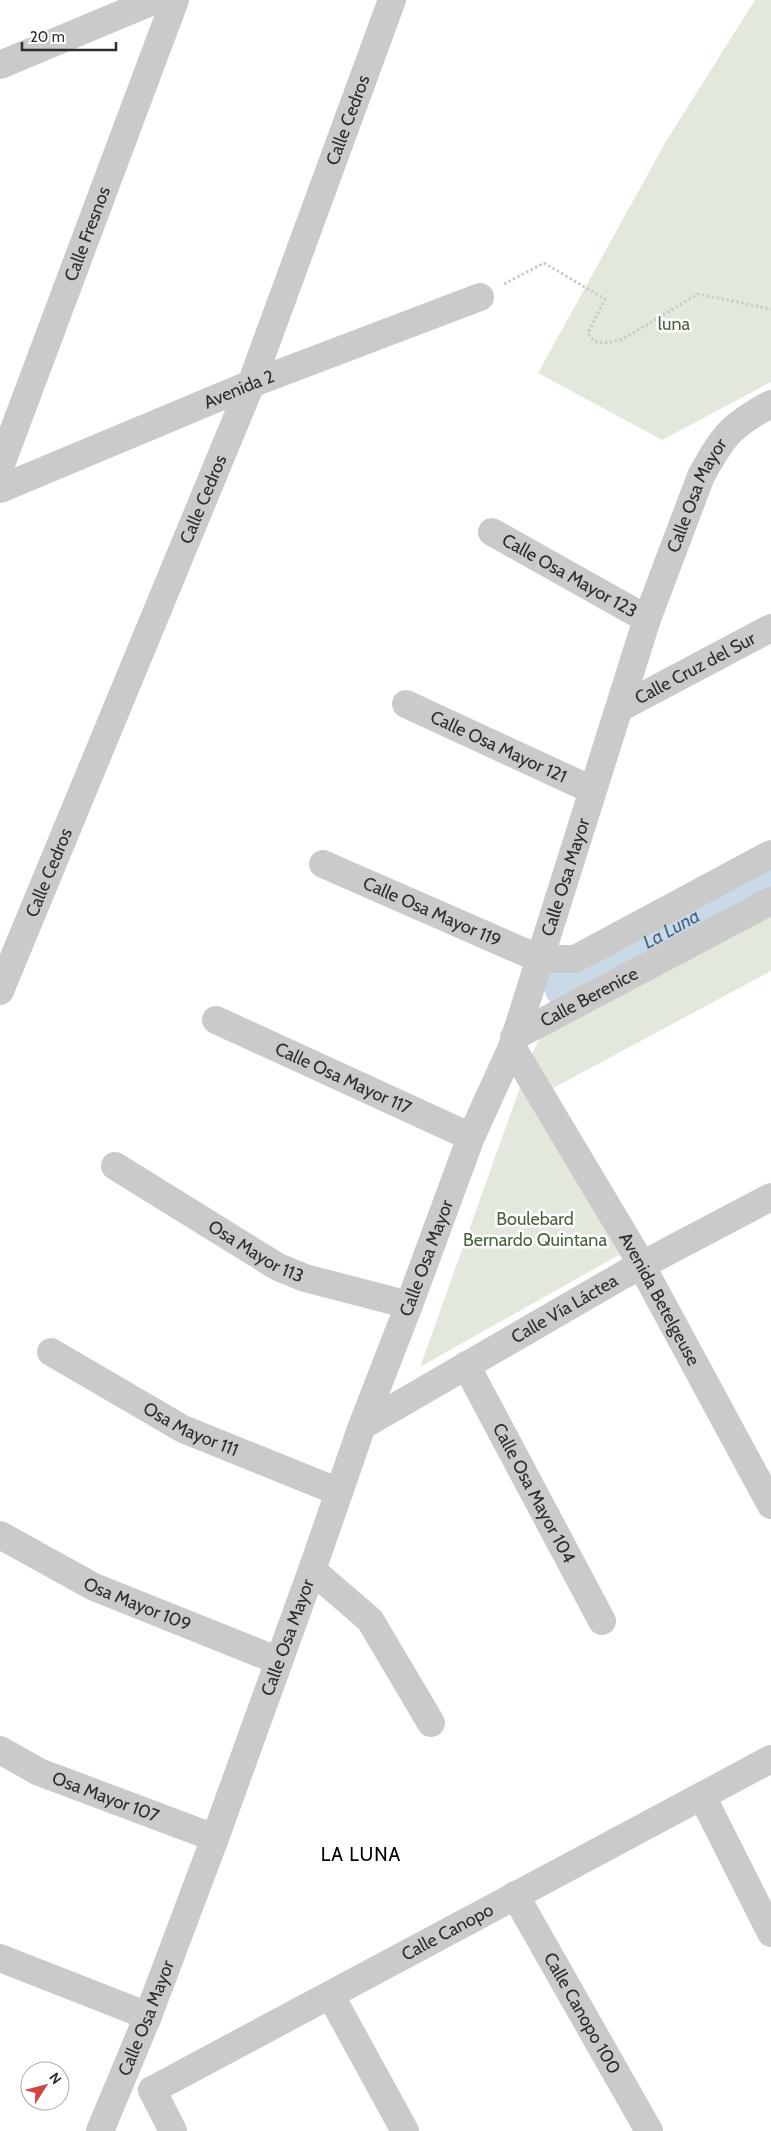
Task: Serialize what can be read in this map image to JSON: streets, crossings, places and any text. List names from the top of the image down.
{
  "streets": {
    "street": [
      "Calle Cedros",
      "Calle Fresnos",
      "Avenida 2",
      "Calle Osa Mayor",
      "Calle Osa Mayor 123",
      "Calle Cruz del Sur",
      "Calle Osa Mayor 121",
      "Calle Osa Mayor 119",
      "Calle Berenice",
      "Calle Osa Mayor 117",
      "Osa Mayor 113",
      "Avenida Betelgeuse",
      "Calle Vía Láctea",
      "Osa Mayor 111",
      "Calle Osa Mayor 104",
      "Osa Mayor 109",
      "Osa Mayor 107",
      "Calle Canopo",
      "Calle Canopo 100"
    ]
  },
  "crossings": [
    ["Calle Cedros", "Avenida 2"],
    ["Calle Osa Mayor", "Calle Osa Mayor 123"],
    ["Calle Osa Mayor", "Calle Cruz del Sur"],
    ["Calle Osa Mayor", "Calle Osa Mayor 121"],
    ["Calle Osa Mayor", "Calle Osa Mayor 119"],
    ["Calle Osa Mayor", "Calle Berenice"],
    ["Calle Osa Mayor", "Calle Osa Mayor 117"],
    ["Calle Osa Mayor", "Osa Mayor 113"],
    ["Calle Osa Mayor", "Avenida Betelgeuse"],
    ["Calle Osa Mayor", "Calle Vía Láctea"],
    ["Calle Osa Mayor", "Osa Mayor 111"],
    ["Calle Osa Mayor", "Osa Mayor 109"],
    ["Calle Osa Mayor", "Osa Mayor 107"],
    ["Calle Berenice", "Avenida Betelgeuse"],
    ["Avenida Betelgeuse", "Calle Vía Láctea"],
    ["Calle Vía Láctea", "Calle Osa Mayor 104"],
    ["Calle Canopo", "Calle Canopo 100"]
  ],
  "districts": ["LA LUNA"],
  "water": ["La Luna"],
  "parks": ["luna", "Boulebard Bernardo Quintana"],
  "scale_bar": "20 m",
  "north": "top right"
}
